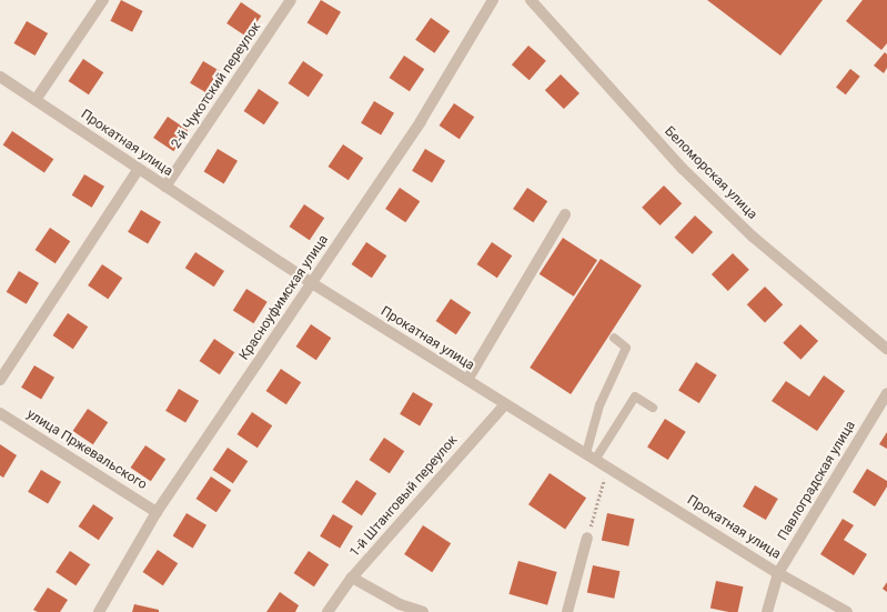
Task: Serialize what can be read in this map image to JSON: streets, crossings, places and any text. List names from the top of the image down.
{
  "streets": {
    "street": [
      "2-й Чукотский переулок",
      "Прокатная улица",
      "Беломорская улица",
      "Красноуфимская улица",
      "улица Пржевальского",
      "Павлоградская улица",
      "1-й Штанговый переулок"
    ]
  },
  "crossings": [
    ["2-й Чукотский переулок", "Прокатная улица"],
    ["Прокатная улица", "Красноуфимская улица"],
    ["Прокатная улица", "Павлоградская улица"],
    ["Прокатная улица", "1-й Штанговый переулок"],
    ["Красноуфимская улица", "улица Пржевальского"]
  ]
}
